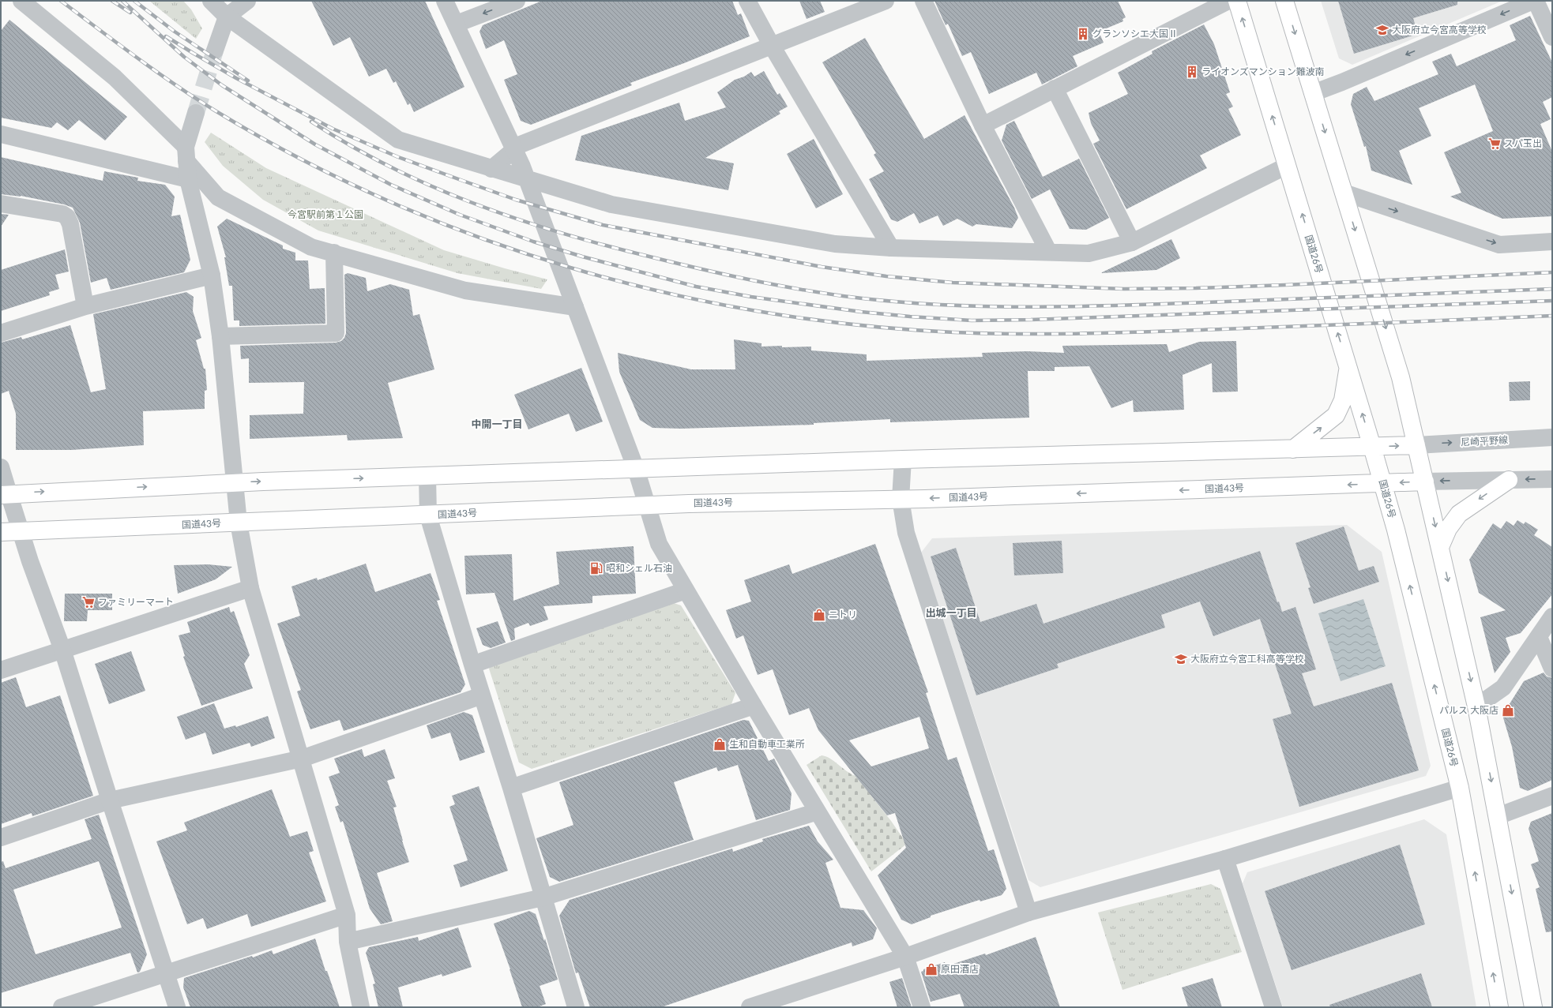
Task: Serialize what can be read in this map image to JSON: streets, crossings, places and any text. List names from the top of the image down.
{
  "streets": {
    "highway": ["国道26号", "国道43号"],
    "street": ["尼崎平野線"]
  },
  "crossings": [
    ["国道26号", "国道43号"]
  ],
  "districts": ["中開一丁目", "出城一丁目"],
  "parks": ["今宮駅前第１公園"],
  "places": {
    "school or university": ["大阪府立今宮高等学校", "大阪府立今宮工科高等学校"],
    "building": ["グランソシエ大国Ⅱ", "ライオンズマンション難波南"],
    "supermarket": ["スパ玉出", "ファミリーマート"],
    "fuel station": ["昭和シェル石油"],
    "shop": [
      "ニトリ",
      "パルス 大阪店",
      "生和自動車工業所",
      "原田酒店"
    ]
  }
}
